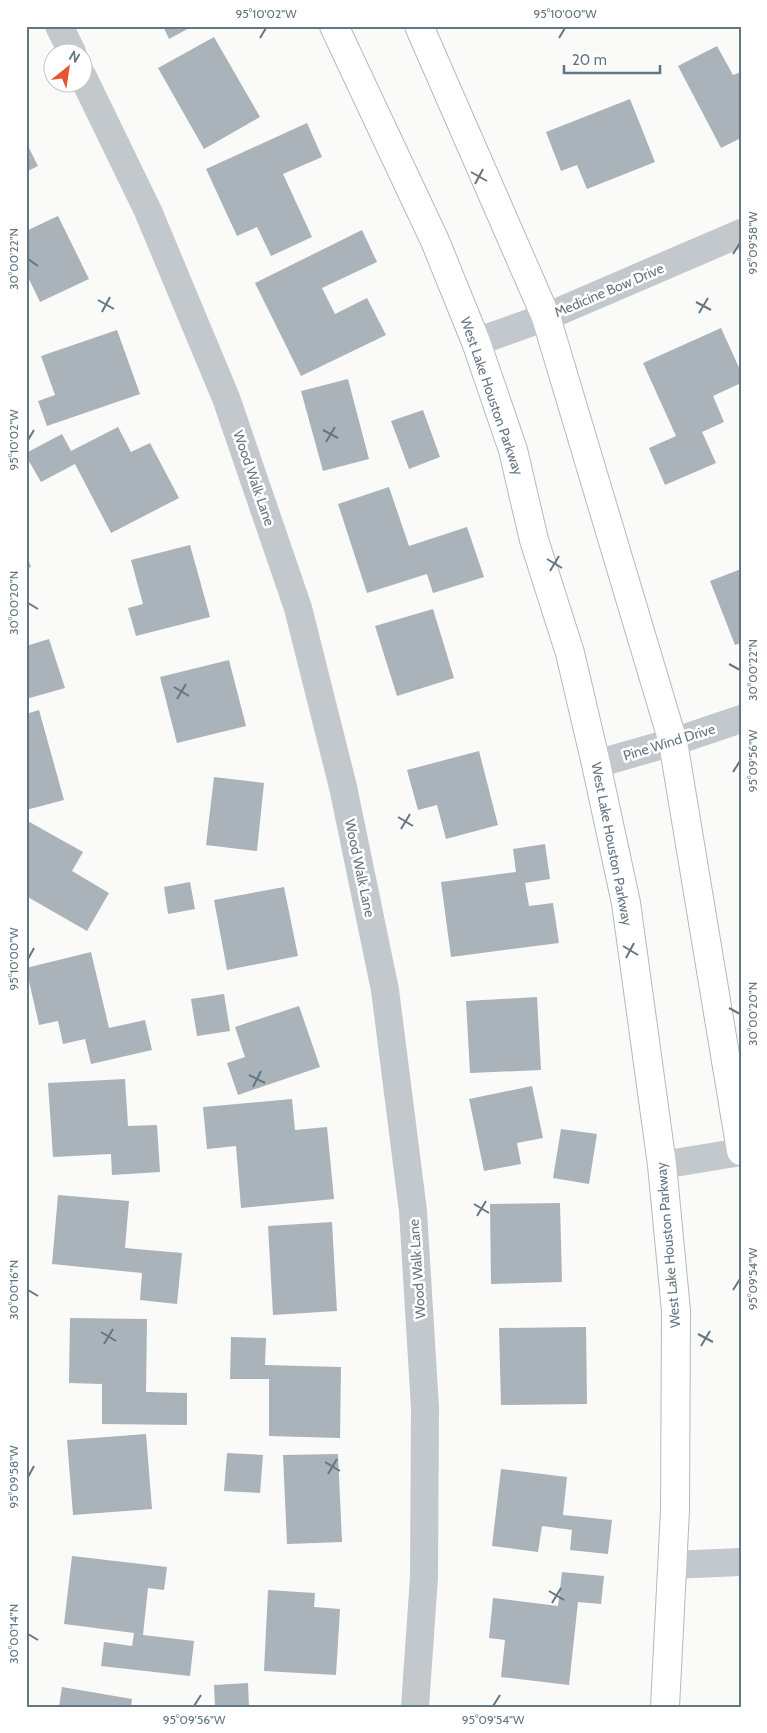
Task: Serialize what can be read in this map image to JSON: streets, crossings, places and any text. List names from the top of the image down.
{
  "streets": {
    "main road": ["West Lake Houston Parkway"],
    "street": ["Medicine Bow Drive", "Wood Walk Lane", "Pine Wind Drive"]
  },
  "crossings": [
    ["Medicine Bow Drive", "West Lake Houston Parkway"],
    ["West Lake Houston Parkway", "Pine Wind Drive"]
  ],
  "scale_bar": "20 m",
  "north": "top right",
  "coordinates": [
    "95°10'02\"W",
    "95°10'00\"W",
    "95°09'58\"W",
    "30°00'22\"N",
    "30°00'20\"N",
    "95°09'56\"W",
    "95°09'54\"W",
    "30°00'16\"N",
    "30°00'14\"N"
  ]
}
